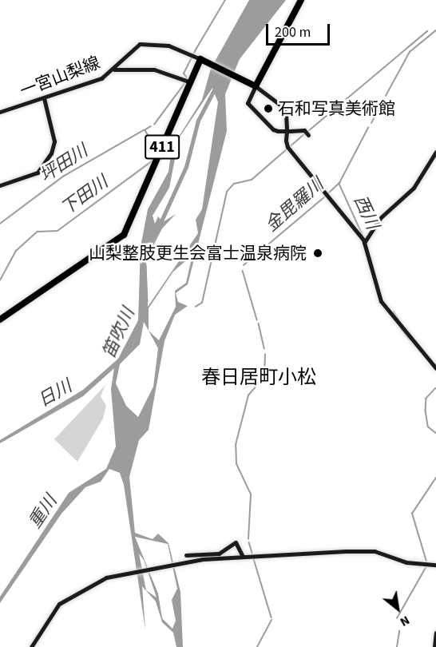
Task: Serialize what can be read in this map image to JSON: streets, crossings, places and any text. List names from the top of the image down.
{
  "streets": {
    "highway": ["411"],
    "main road": ["一宮山梨線"]
  },
  "crossings": [
    ["一宮山梨線", "411"]
  ],
  "districts": ["春日居町小松"],
  "water": [
    "坪田川",
    "下田川",
    "金毘羅川",
    "西川",
    "笛吹川",
    "日川",
    "重川"
  ],
  "places": ["石和写真美術館", "山梨整肢更生会富士温泉病院"],
  "scale_bar": "200 m",
  "north": "bottom right"
}
